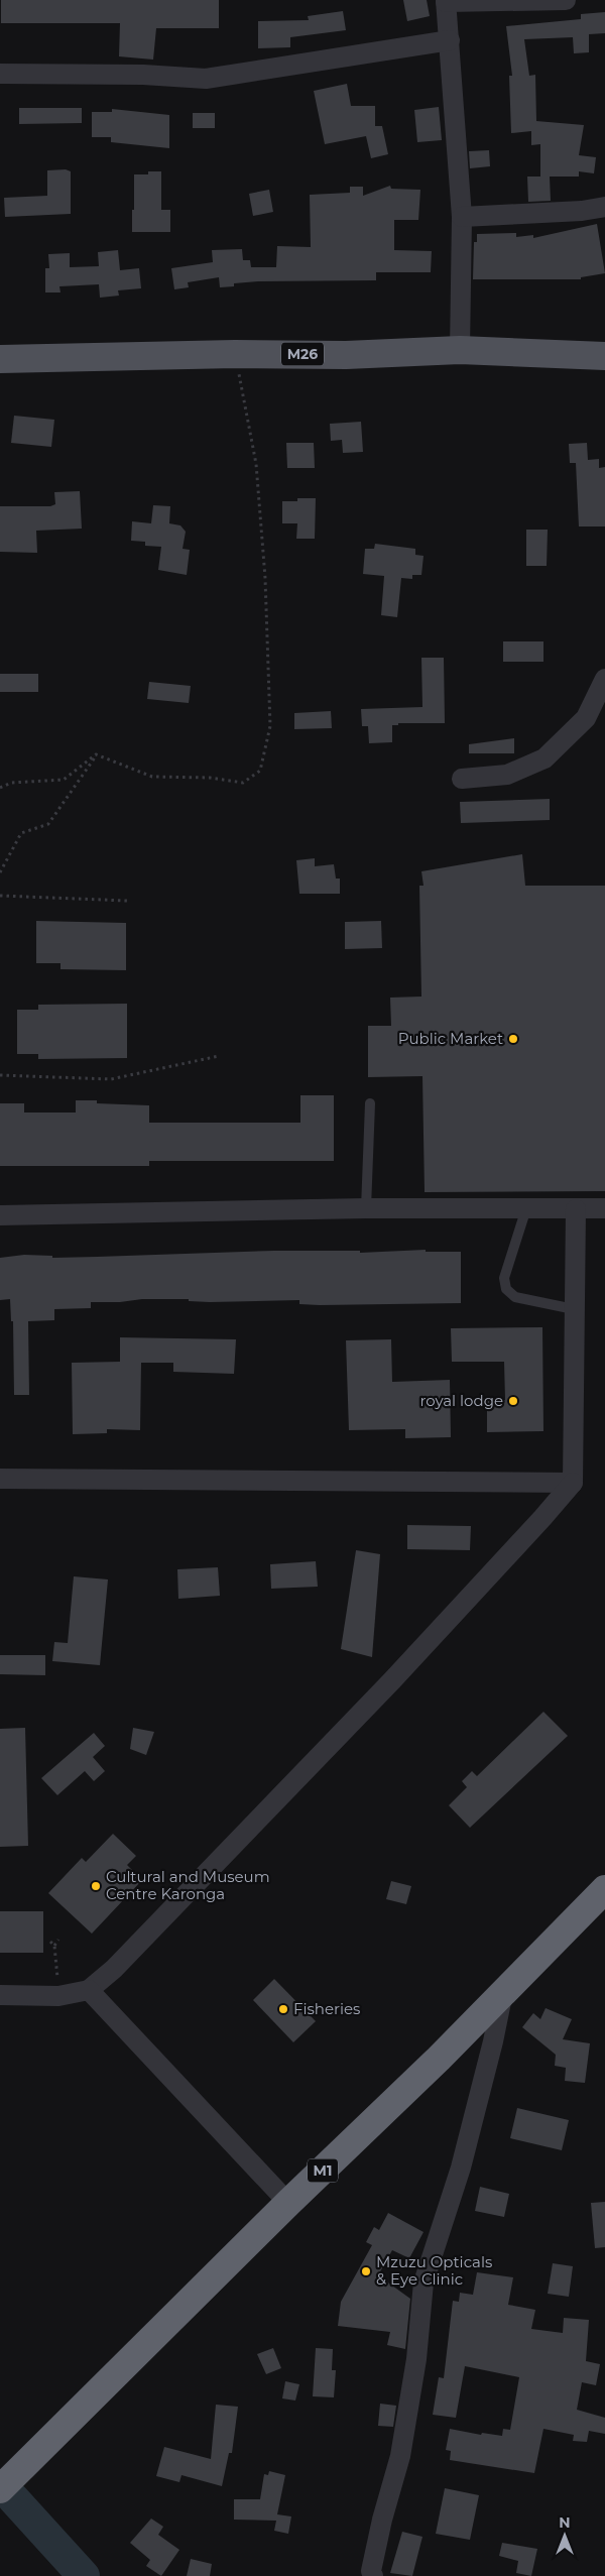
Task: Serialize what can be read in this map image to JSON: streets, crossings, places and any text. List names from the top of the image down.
{
  "streets": {
    "highway": ["M1"],
    "main road": ["M26"]
  },
  "places": [
    "Public Market",
    "royal lodge",
    "Cultural and Museum Centre Karonga",
    "Fisheries",
    "Mzuzu Opticals & Eye Clinic"
  ],
  "north": "top"
}
